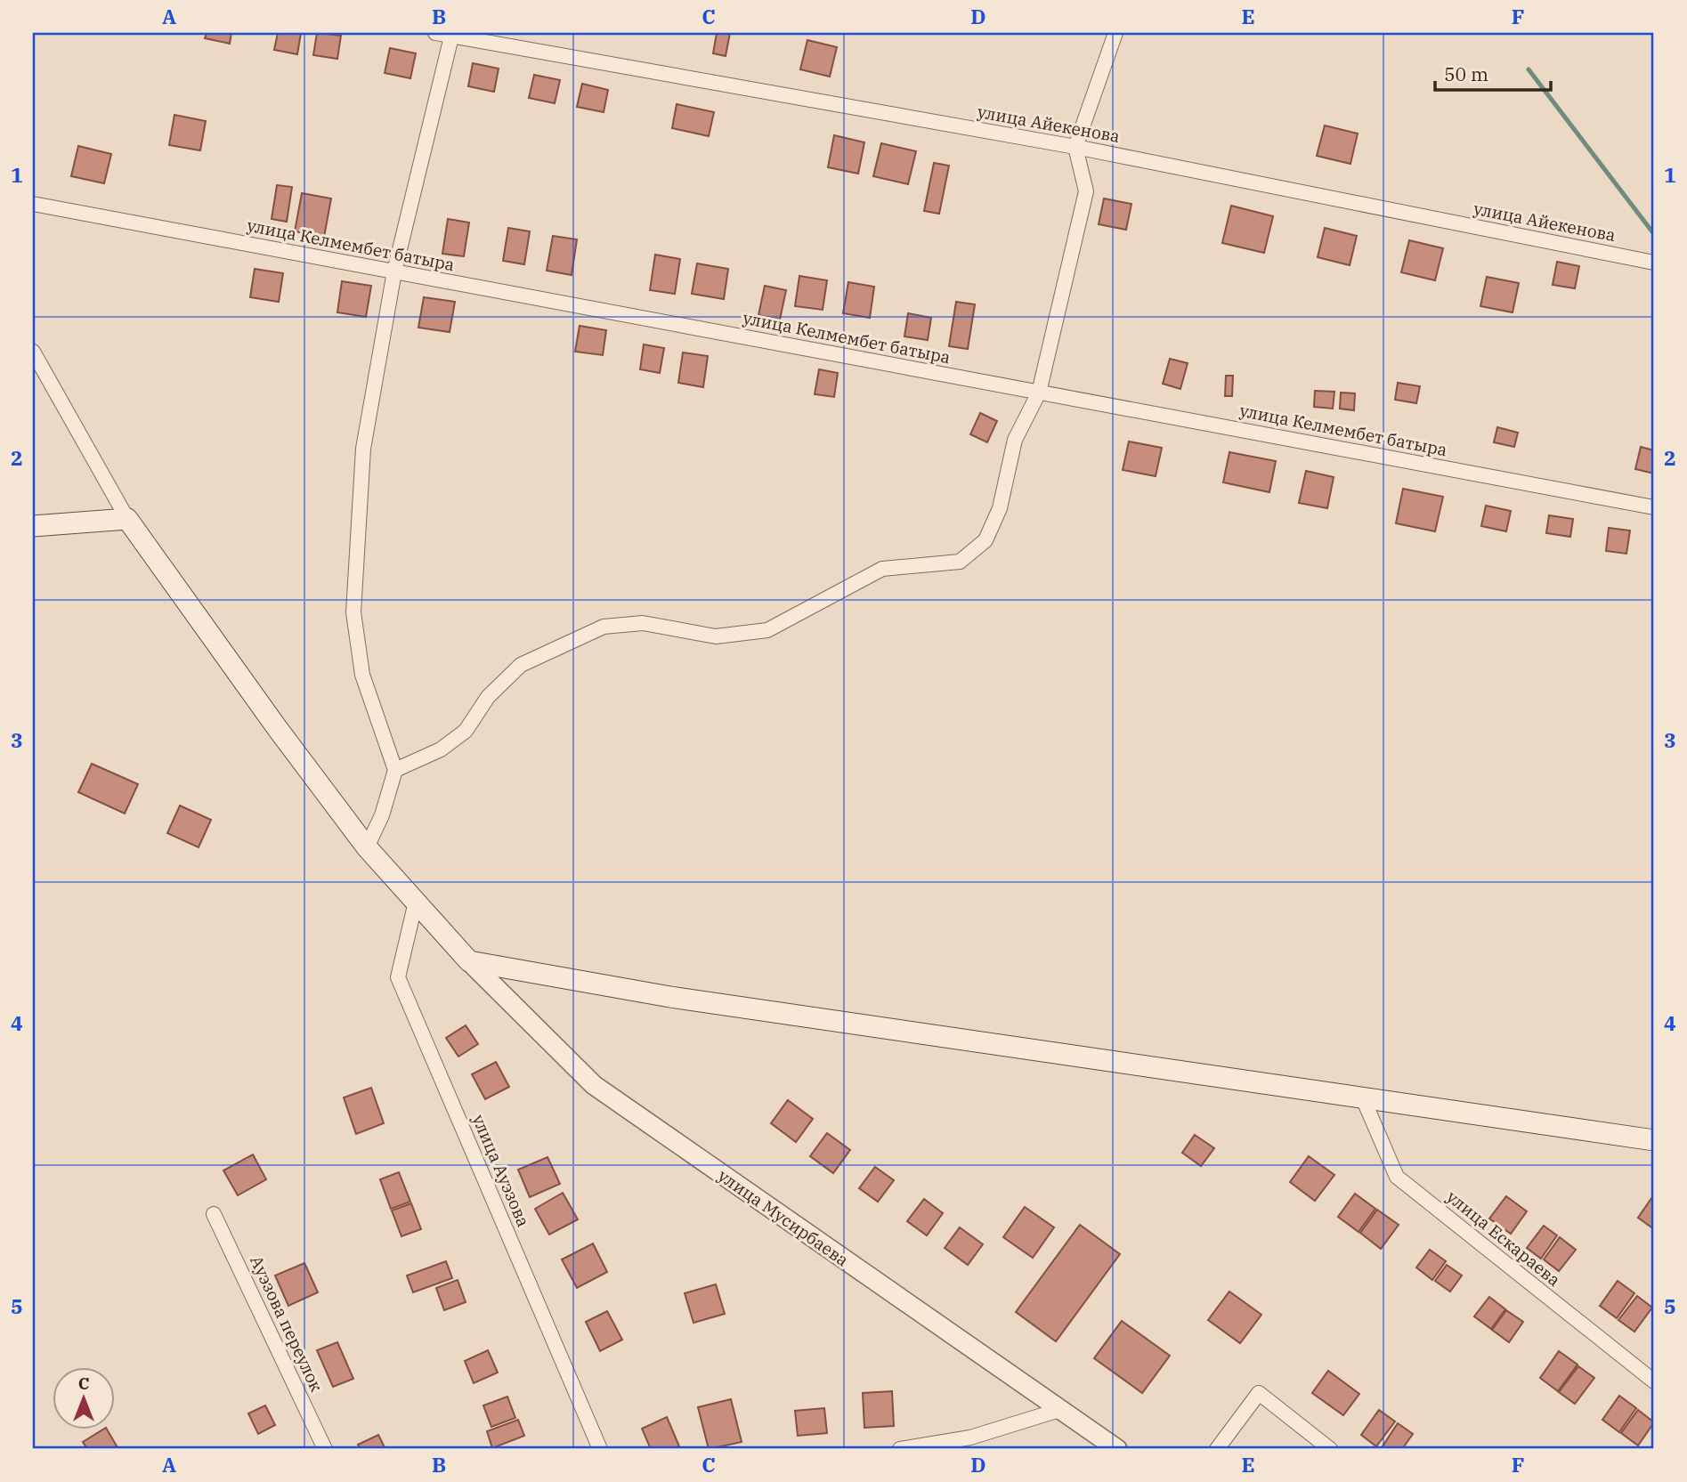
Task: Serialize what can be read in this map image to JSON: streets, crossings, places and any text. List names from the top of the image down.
{
  "streets": {
    "street": [
      "улица Айекенова",
      "улица Келмембет батыра",
      "улица Ауэзова",
      "улица Мусирбаева",
      "улица Ескараева",
      "Ауэзова переулок"
    ]
  },
  "scale_bar": "50 m",
  "north": "top",
  "grid": {
    "columns": [
      "A",
      "B",
      "C",
      "D",
      "E",
      "F"
    ],
    "rows": [
      "1",
      "2",
      "3",
      "4",
      "5"
    ]
  }
}
